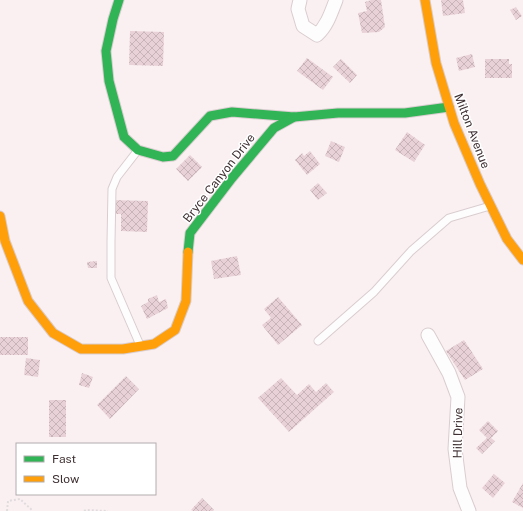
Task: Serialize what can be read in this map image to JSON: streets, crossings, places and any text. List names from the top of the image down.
{
  "streets": {
    "street": ["Milton Avenue", "Bryce Canyon Drive", "Hill Drive"]
  },
  "crossings": [
    ["Milton Avenue", "Bryce Canyon Drive"]
  ],
  "legend": ["Fast", "Slow"]
}
